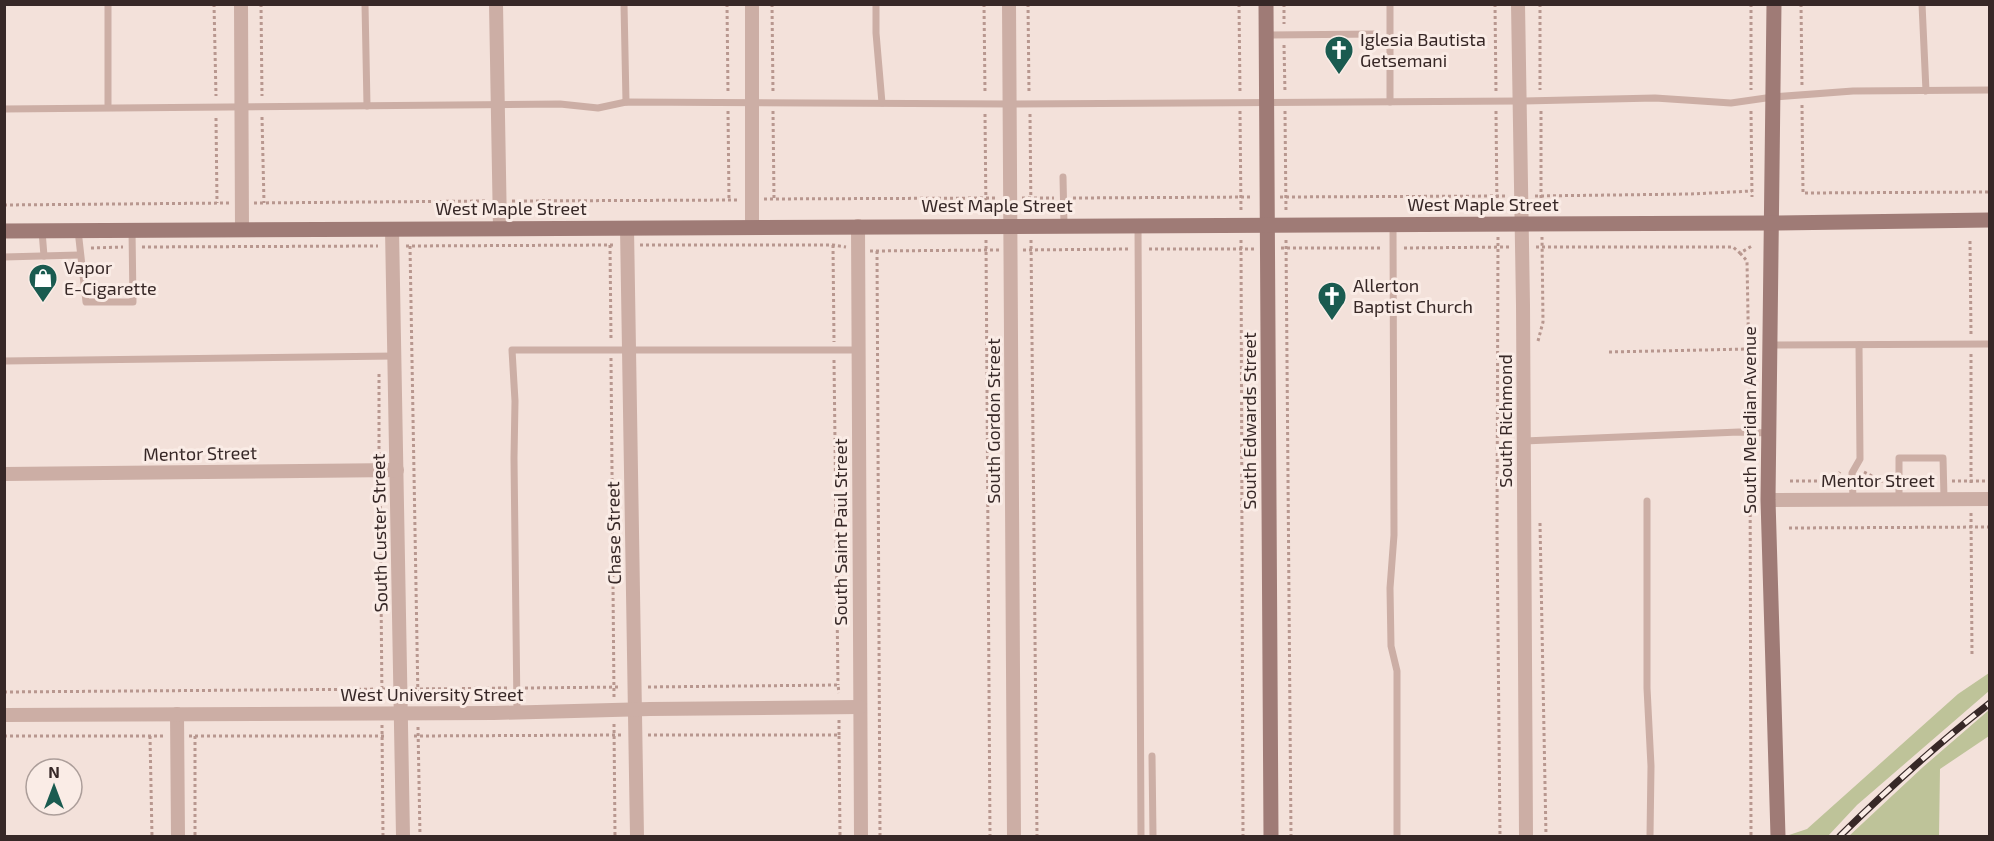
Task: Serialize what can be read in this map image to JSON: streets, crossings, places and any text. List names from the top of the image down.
{
  "streets": {
    "street": [
      "West Maple Street",
      "South Meridian Avenue",
      "South Gordon Street",
      "South Edwards Street",
      "South Richmond",
      "Mentor Street",
      "South Saint Paul Street",
      "South Custer Street",
      "Chase Street",
      "West University Street"
    ]
  },
  "crossings": [
    ["West Maple Street", "South Meridian Avenue"],
    ["West Maple Street", "South Gordon Street"],
    ["West Maple Street", "South Edwards Street"],
    ["West Maple Street", "South Richmond"],
    ["West Maple Street", "South Saint Paul Street"],
    ["West Maple Street", "South Custer Street"],
    ["West Maple Street", "Chase Street"],
    ["South Meridian Avenue", "Mentor Street"],
    ["Mentor Street", "South Custer Street"],
    ["South Saint Paul Street", "West University Street"],
    ["South Custer Street", "West University Street"],
    ["Chase Street", "West University Street"]
  ],
  "places": {
    "church": ["Iglesia Bautista Getsemani", "Allerton Baptist Church"],
    "shop": ["Vapor E-Cigarette"]
  },
  "north": "top"
}
